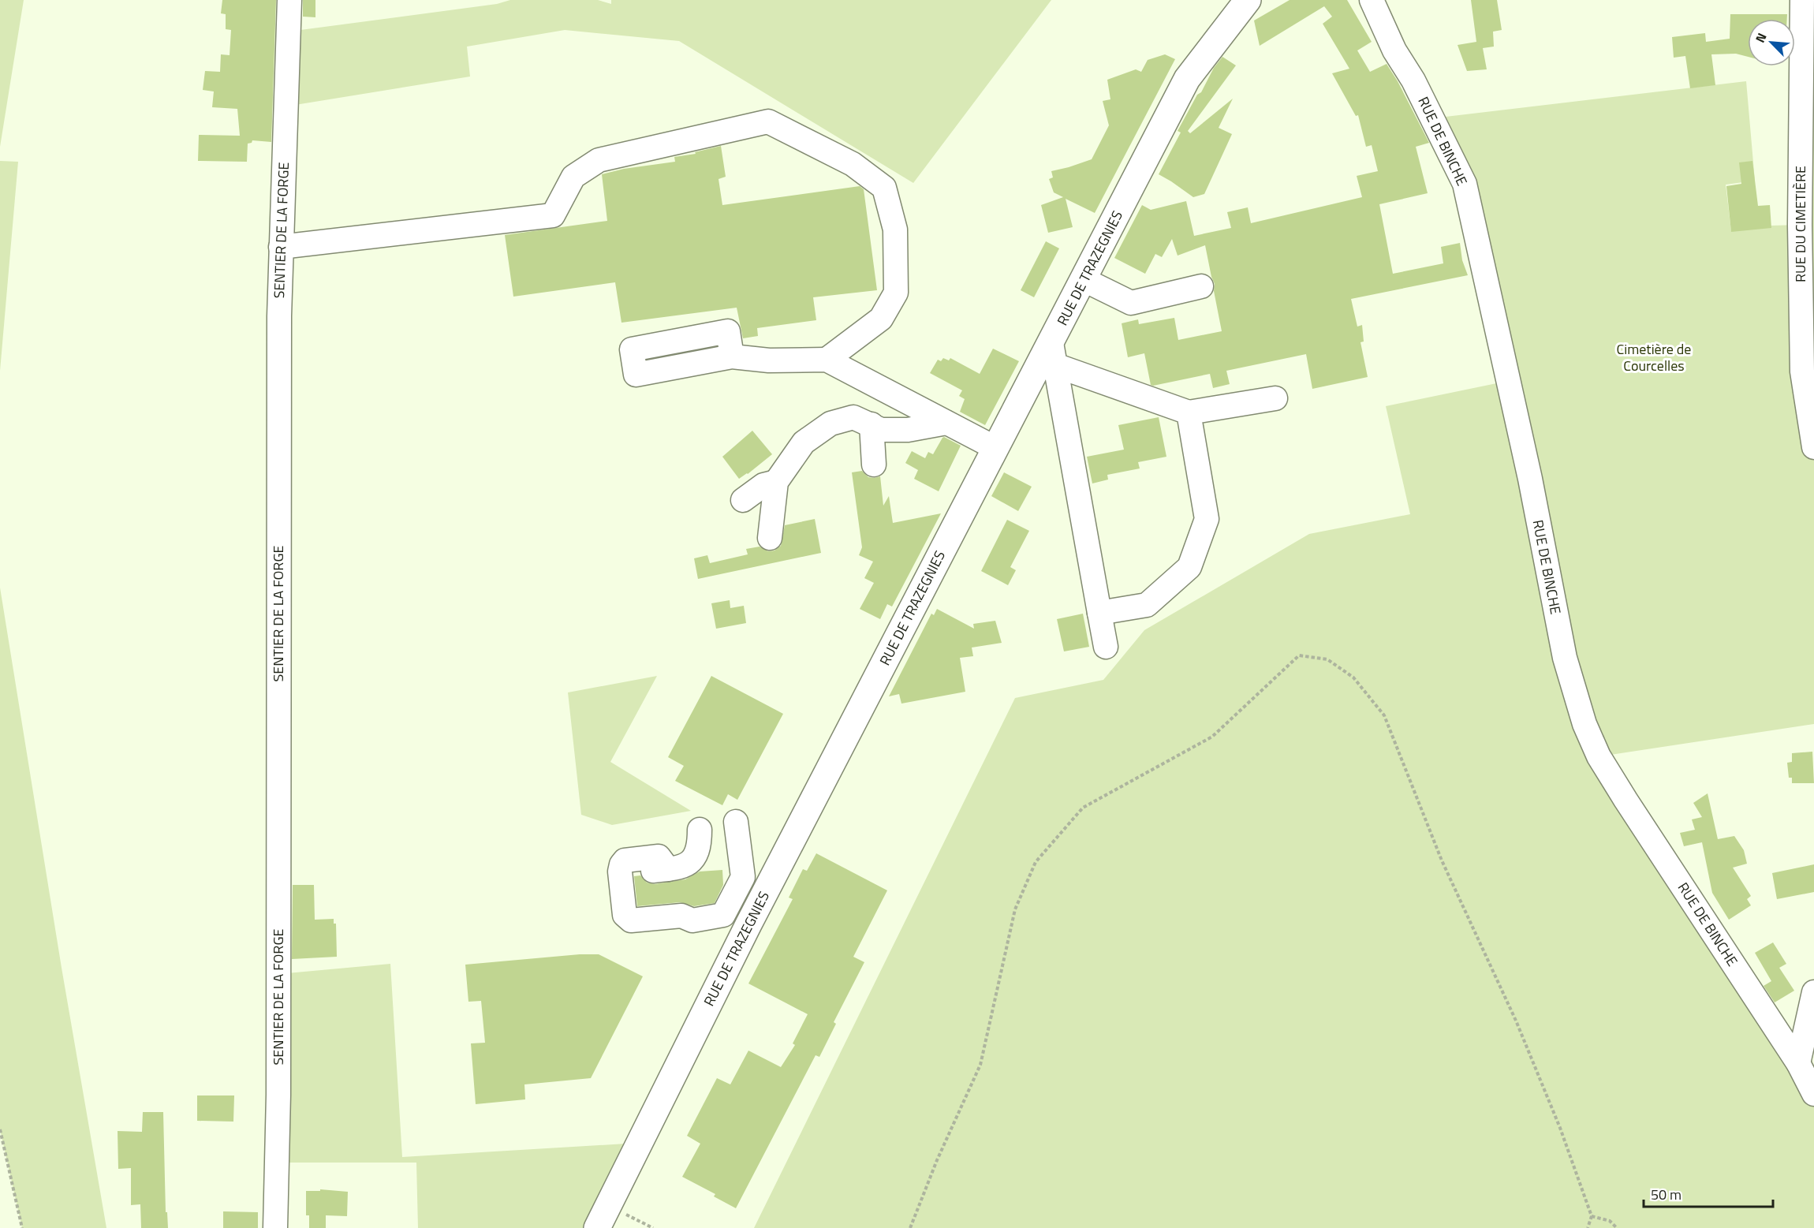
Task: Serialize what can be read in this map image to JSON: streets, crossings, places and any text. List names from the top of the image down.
{
  "streets": {
    "main road": ["RUE DE TRAZEGNIES"],
    "street": ["RUE DE BINCHE", "RUE DU CIMETIÈRE", "SENTIER DE LA FORGE"]
  },
  "parks": ["Cimetière de Courcelles"],
  "scale_bar": "50 m",
  "north": "top left"
}
